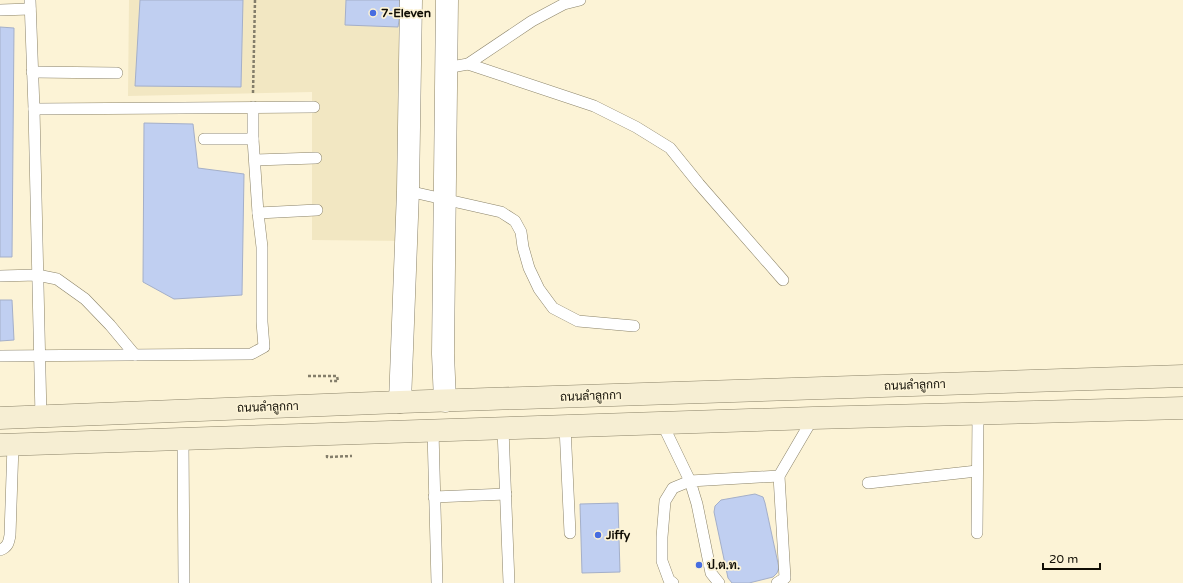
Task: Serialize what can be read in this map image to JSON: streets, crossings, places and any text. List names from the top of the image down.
{
  "streets": {
    "main road": ["ถนนลำลูกกา"]
  },
  "places": ["7-Eleven", "Jiffy", "ป.ต.ท."],
  "scale_bar": "20 m"
}
